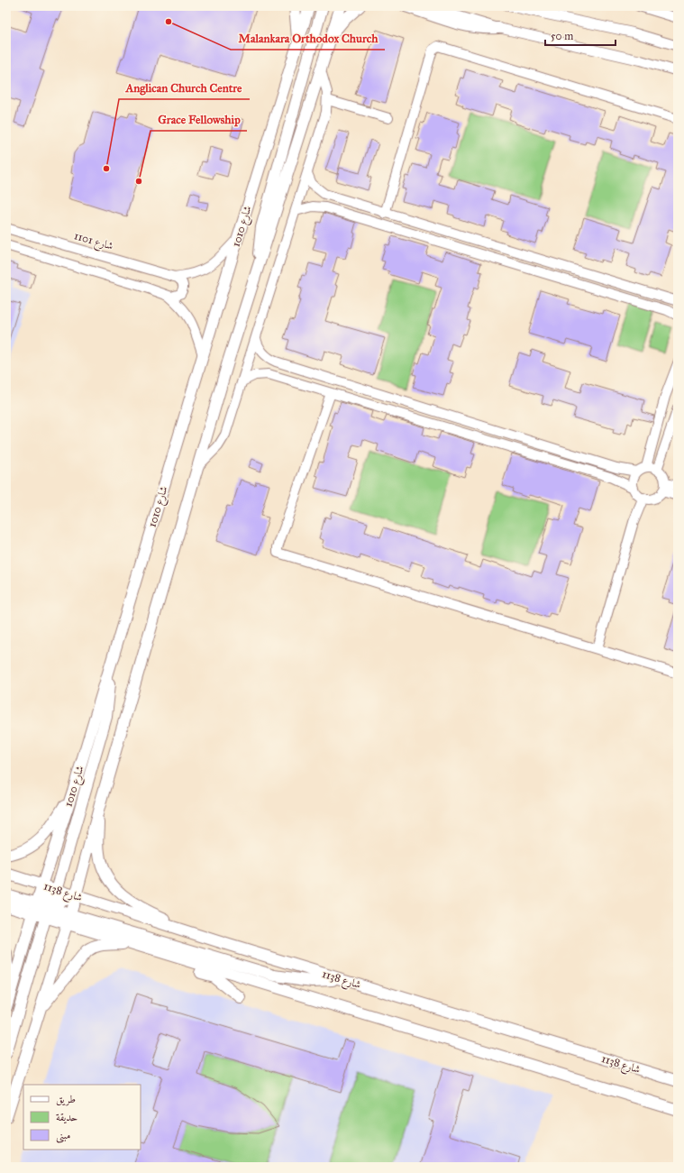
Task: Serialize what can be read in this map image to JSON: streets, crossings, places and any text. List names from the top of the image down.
{
  "streets": {
    "street": ["شارع 1010", "شارع 1101", "شارع 1138"]
  },
  "crossings": [
    ["شارع 1010", "شارع 1101"],
    ["شارع 1010", "شارع 1138"]
  ],
  "places": ["Malankara Orthodox Church", "Anglican Church Centre", "Grace Fellowship"],
  "legend": ["طريق", "حديقة", "مبنى"],
  "scale_bar": "50 m"
}
